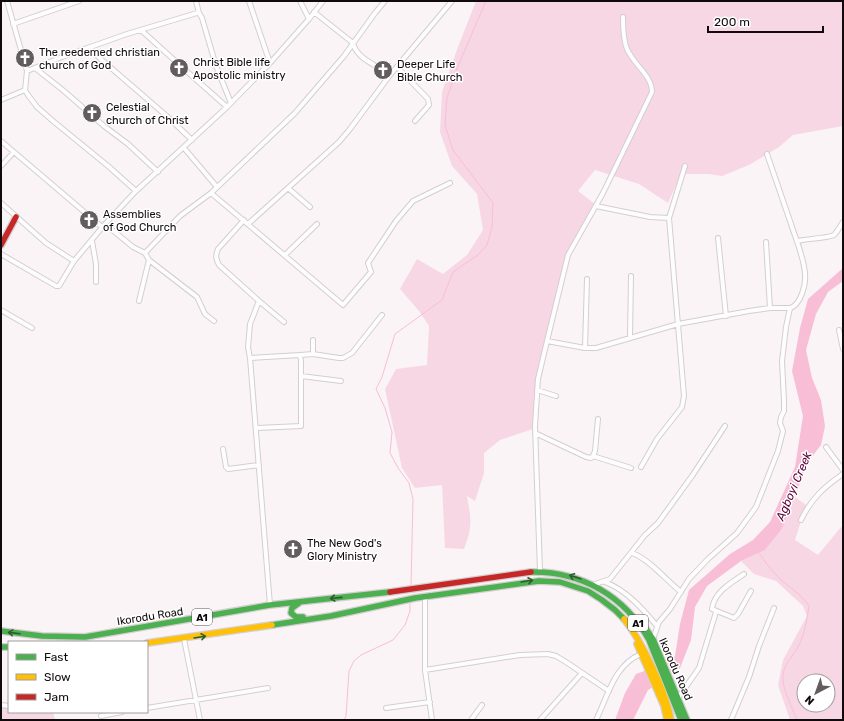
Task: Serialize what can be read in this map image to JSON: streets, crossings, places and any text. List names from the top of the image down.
{
  "streets": {
    "main road": ["Ikorodu Road", "A1"]
  },
  "water": ["Agboyi Creek"],
  "places": {
    "church": [
      "The reedemed christian church of God",
      "Christ Bible life Apostolic ministry",
      "Deeper Life Bible Church",
      "Celestial church of Christ",
      "Assemblies of God Church",
      "The New God's Glory Ministry"
    ]
  },
  "legend": ["Fast", "Slow", "Jam"],
  "scale_bar": "200 m",
  "north": "bottom left"
}
